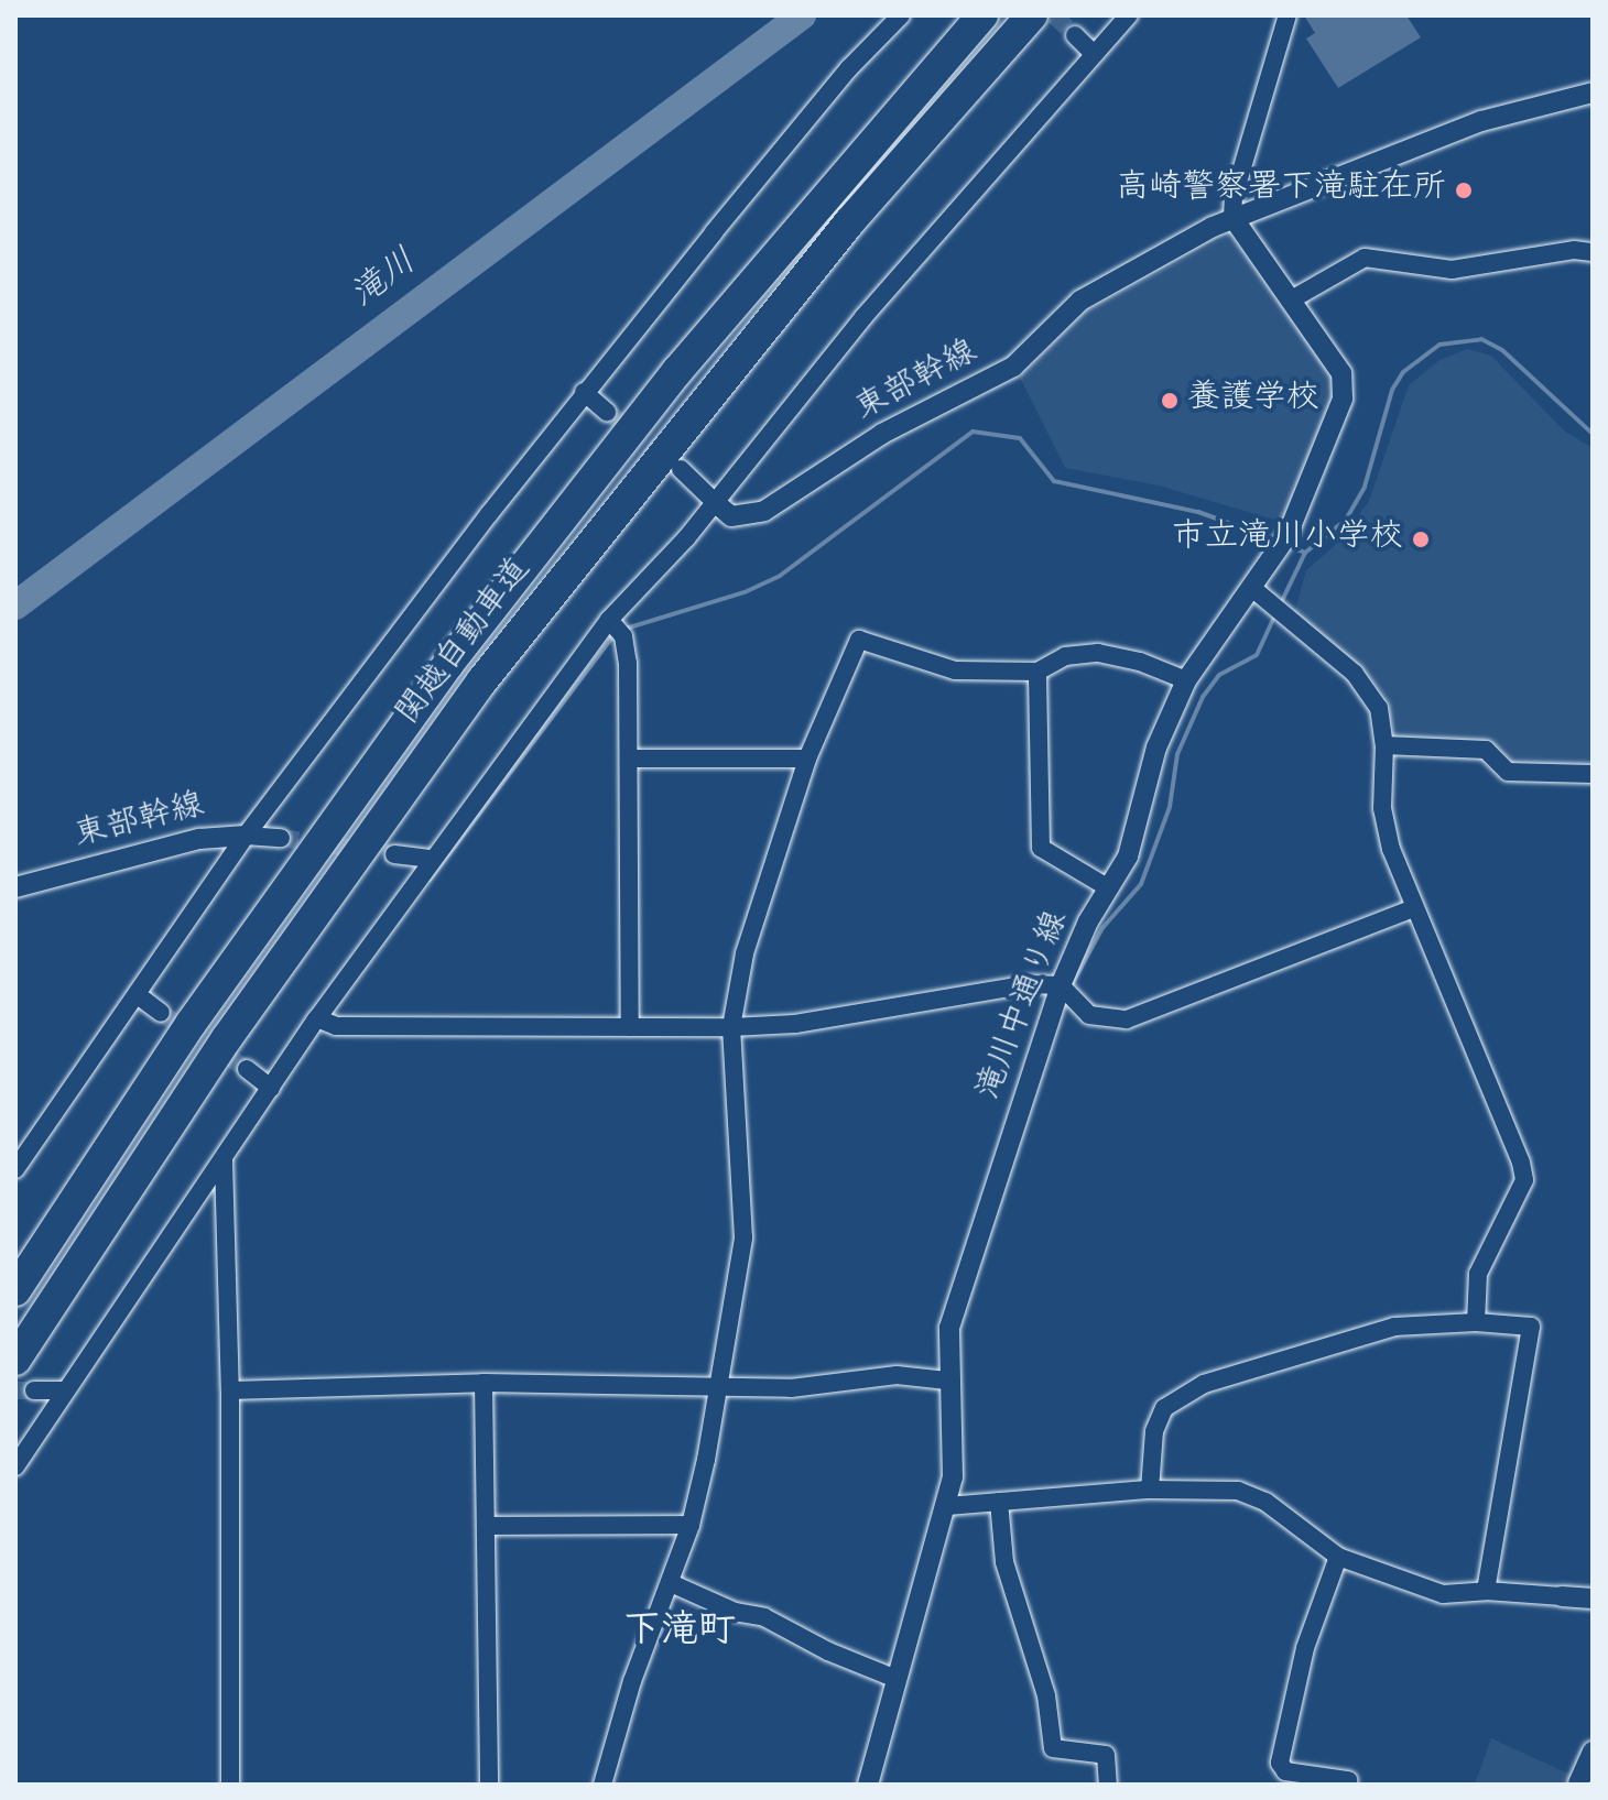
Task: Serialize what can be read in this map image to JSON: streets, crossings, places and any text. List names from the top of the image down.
{
  "streets": {
    "highway": ["関越自動車道"],
    "street": ["東部幹線", "滝川中通り線"]
  },
  "crossings": [
    ["東部幹線", "滝川中通り線"]
  ],
  "districts": ["下滝町"],
  "water": ["滝川"],
  "places": ["高崎警察署下滝駐在所", "養護学校", "市立滝川小学校"]
}
